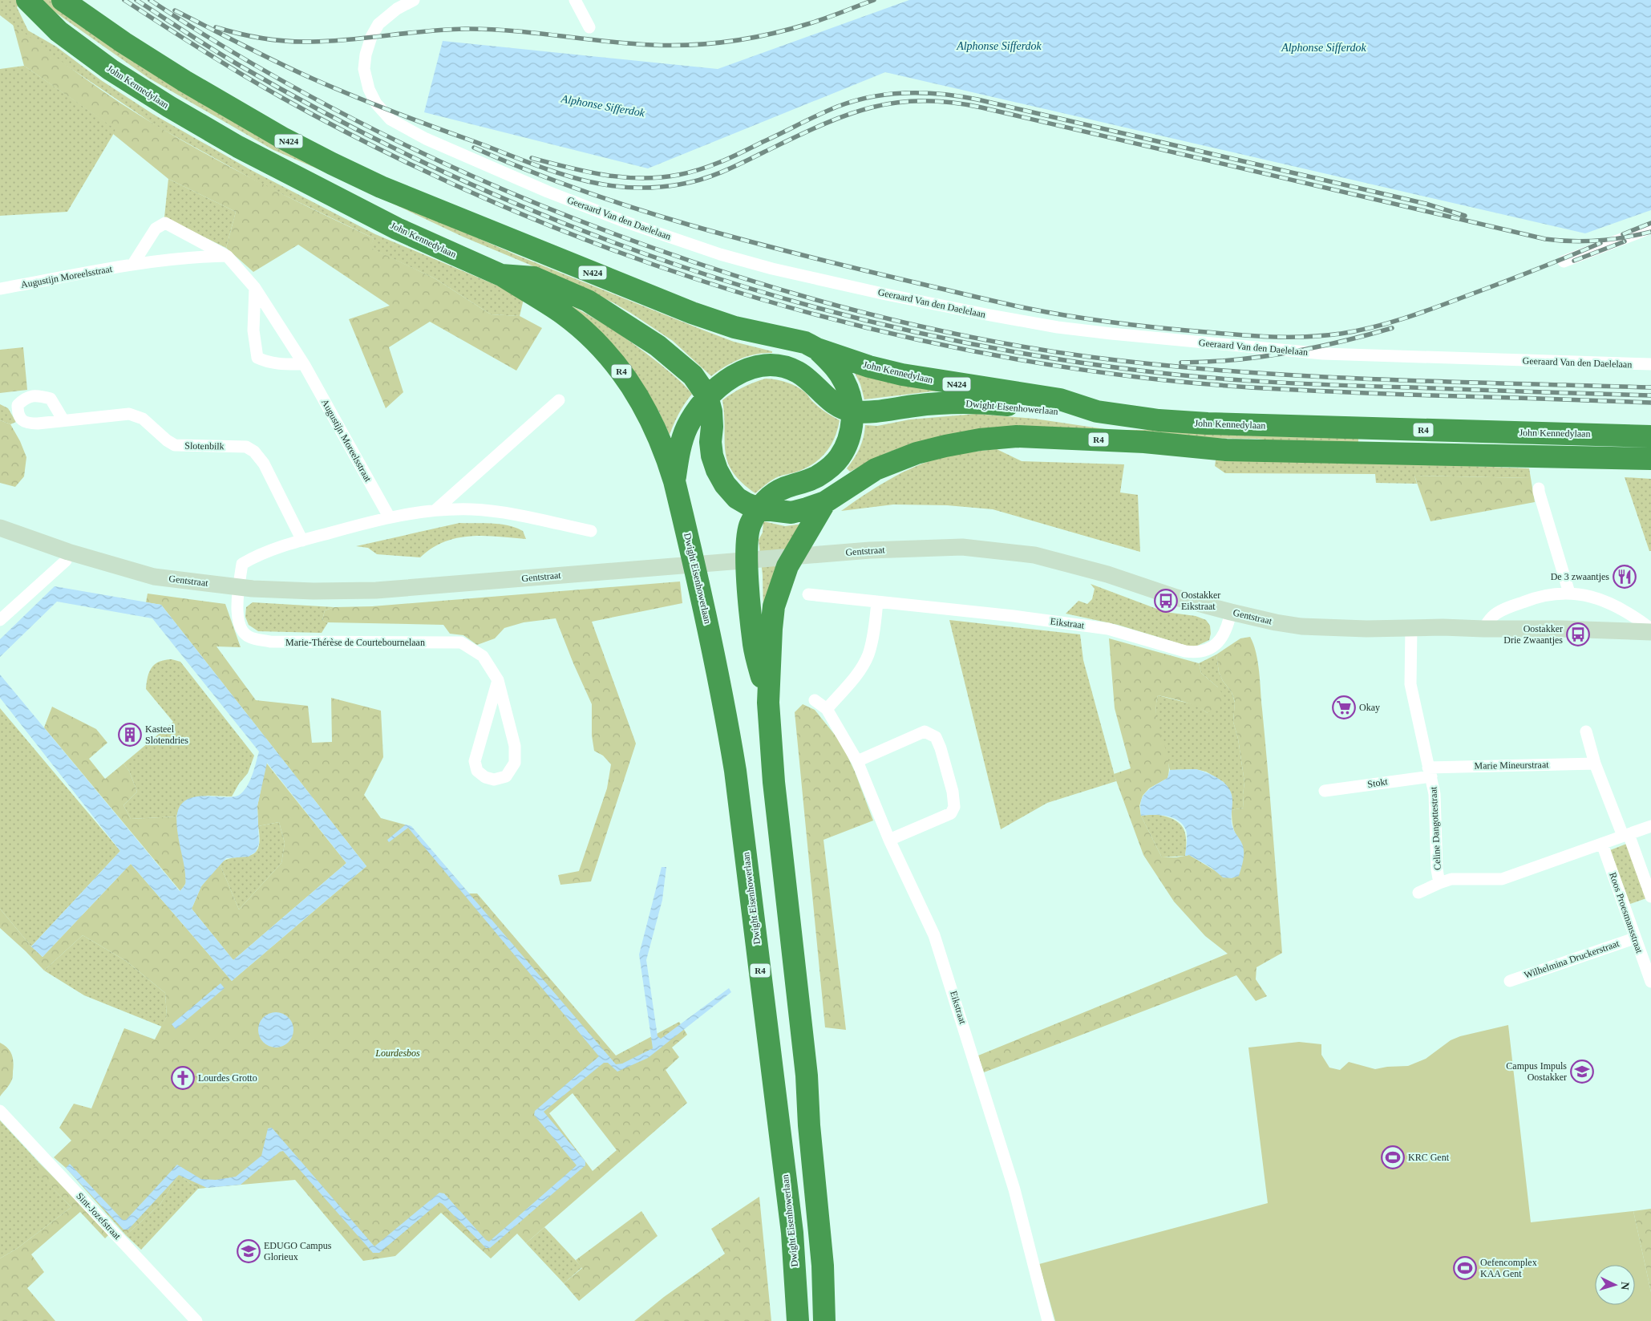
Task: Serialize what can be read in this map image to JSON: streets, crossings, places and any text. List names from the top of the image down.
{
  "streets": {
    "highway": [
      "John Kennedylaan",
      "N424",
      "R4",
      "Dwight Eisenhowerlaan"
    ],
    "street": [
      "Geeraard Van den Daelelaan",
      "Augustijn Moreelsstraat",
      "Slotenbilk",
      "Gentstraat",
      "Eikstraat",
      "Marie-Thérèse de Courtebournelaan",
      "Marie Mineurstraat",
      "Stokt",
      "Celine Dangottestraat",
      "Roos Proesmansstraat",
      "Wilhelmina Druckerstraat",
      "Sint-Jozefstraat"
    ]
  },
  "crossings": [
    ["John Kennedylaan", "R4"],
    ["John Kennedylaan", "Dwight Eisenhowerlaan"],
    ["Gentstraat", "Eikstraat"],
    ["Gentstraat", "Marie-Thérèse de Courtebournelaan"],
    ["Gentstraat", "Celine Dangottestraat"],
    ["Marie Mineurstraat", "Stokt"],
    ["Marie Mineurstraat", "Celine Dangottestraat"],
    ["Stokt", "Celine Dangottestraat"],
    ["Celine Dangottestraat", "Roos Proesmansstraat"],
    ["Roos Proesmansstraat", "Wilhelmina Druckerstraat"]
  ],
  "water": ["Alphonse Sifferdok"],
  "parks": ["Lourdesbos"],
  "places": {
    "restaurant": ["De 3 zwaantjes"],
    "bus stop": ["Oostakker Eikstraat", "Oostakker Drie Zwaantjes"],
    "supermarket": ["Okay"],
    "building": ["Kasteel Slotendries"],
    "school or university": ["Campus Impuls Oostakker", "EDUGO Campus Glorieux"],
    "church": ["Lourdes Grotto"],
    "sports": ["KRC Gent", "Oefencomplex KAA Gent"]
  },
  "north": "right"
}
